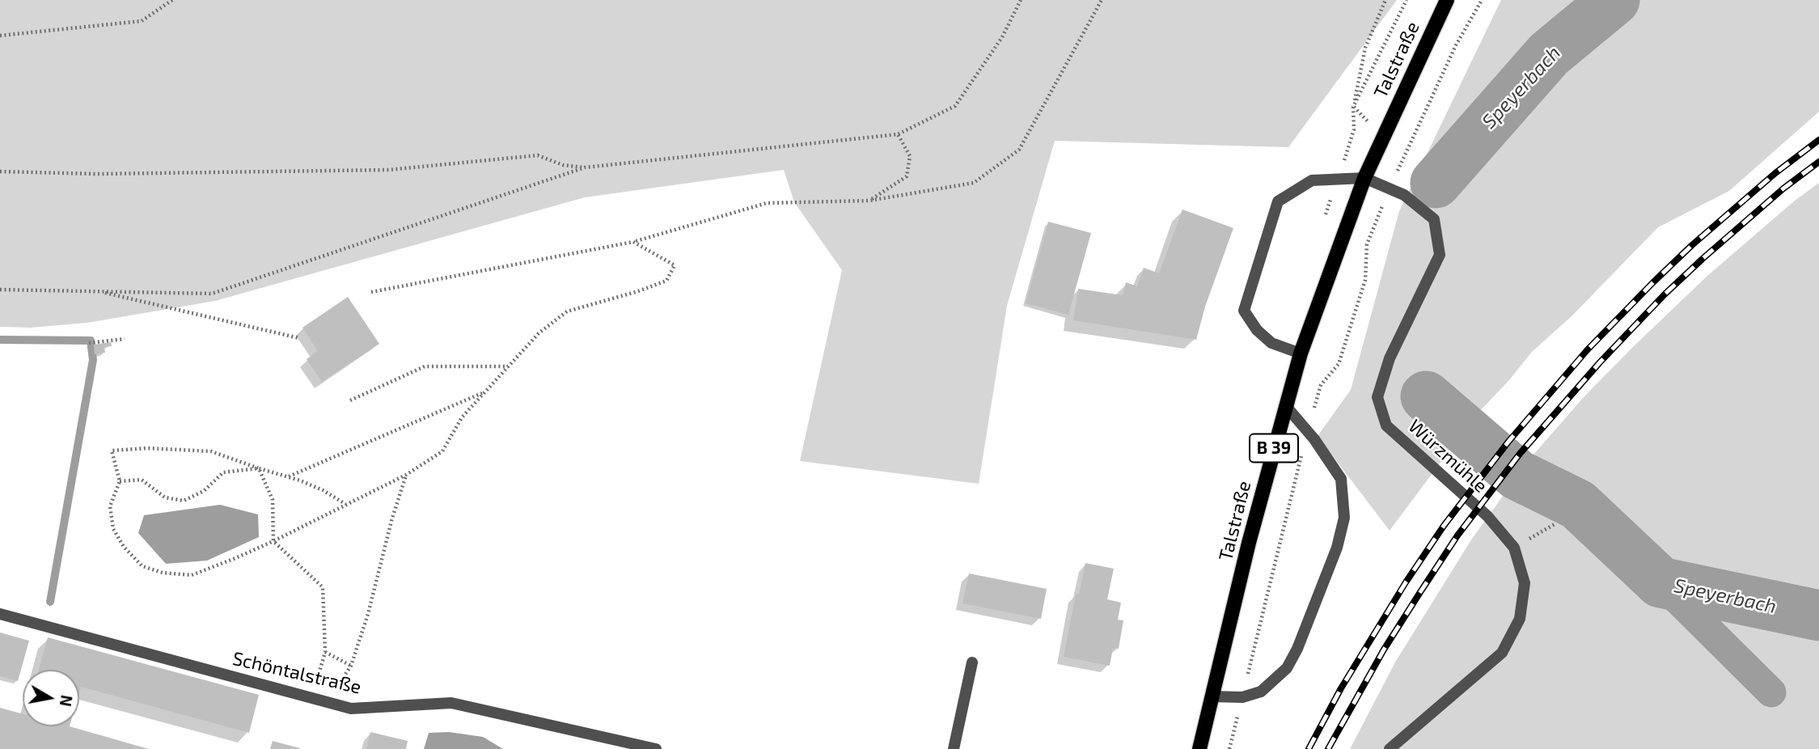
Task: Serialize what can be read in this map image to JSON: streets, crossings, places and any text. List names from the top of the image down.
{
  "streets": {
    "main road": ["Talstraße", "B 39"],
    "street": ["Würzmühle", "Schöntalstraße"]
  },
  "crossings": [
    ["Talstraße", "B 39"],
    ["Talstraße", "Würzmühle"],
    ["B 39", "Würzmühle"]
  ],
  "water": ["Speyerbach"],
  "north": "right"
}
